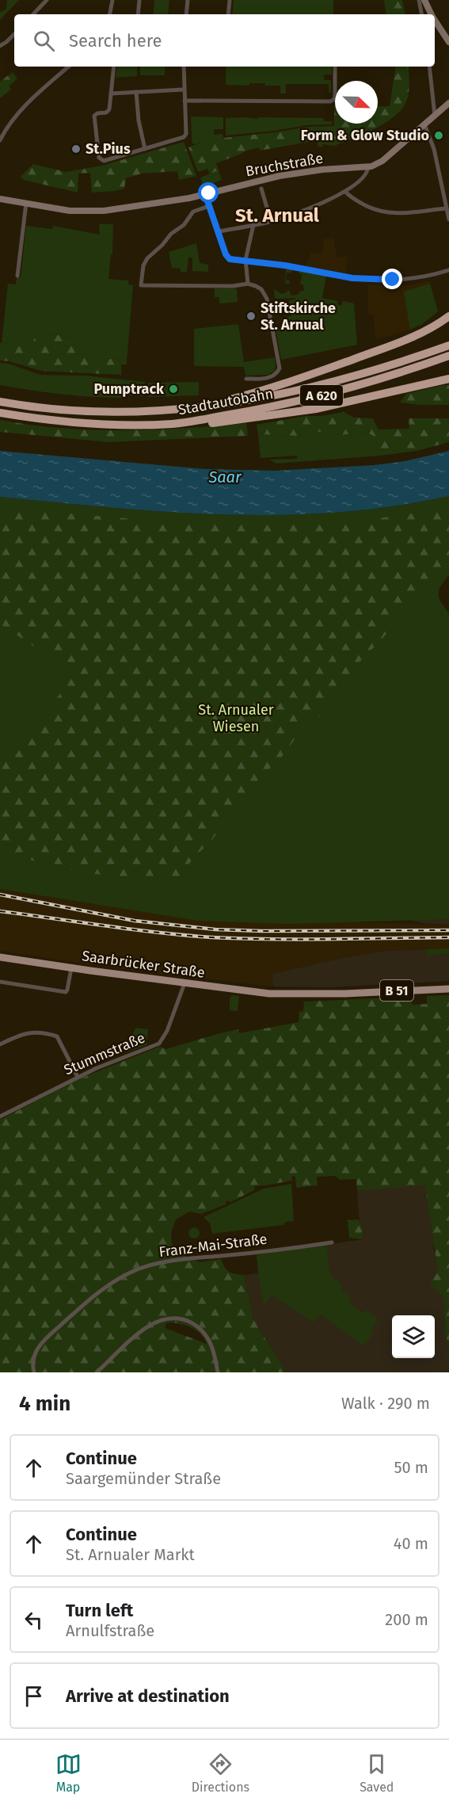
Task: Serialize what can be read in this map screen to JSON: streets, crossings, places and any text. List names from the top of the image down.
{
  "streets": {
    "highway": ["A 620", "Stadtautobahn"],
    "main road": ["Saarbrücker Straße", "B 51"],
    "street": ["Bruchstraße", "Stummstraße", "Franz-Mai-Straße"]
  },
  "crossings": [
    ["Saarbrücker Straße", "Stummstraße"]
  ],
  "districts": ["St. Arnual"],
  "water": ["Saar"],
  "parks": ["St. Arnualer Wiesen"],
  "places": [
    "Form & Glow Studio",
    "St.Pius",
    "Stiftskirche St. Arnual",
    "Pumptrack"
  ],
  "north": "bottom right",
  "page": {
    "search": "Search here",
    "heading": ["4 min", "Walk · 290 m"],
    "list": [
      ["Continue", "Saargemünder Straße", "50 m"],
      ["Continue", "St. Arnualer Markt", "40 m"],
      ["Turn left", "Arnulfstraße", "200 m"],
      "Arrive at destination"
    ],
    "nav": ["Map", "Directions", "Saved"]
  }
}
